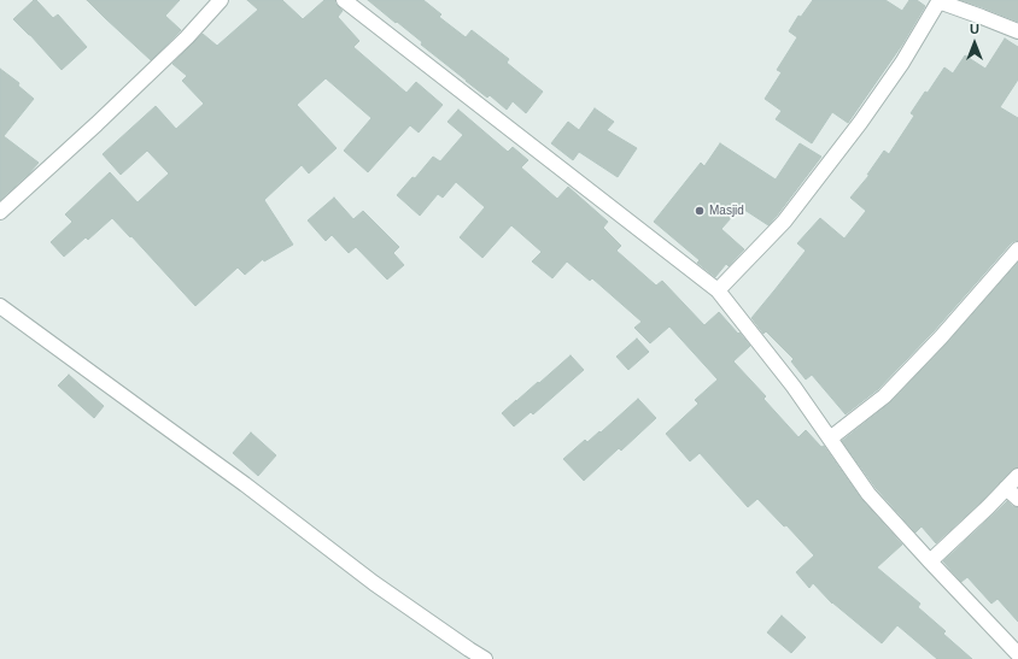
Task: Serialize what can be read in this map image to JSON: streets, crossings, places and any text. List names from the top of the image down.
{
  "places": ["Masjid"],
  "north": "top"
}
